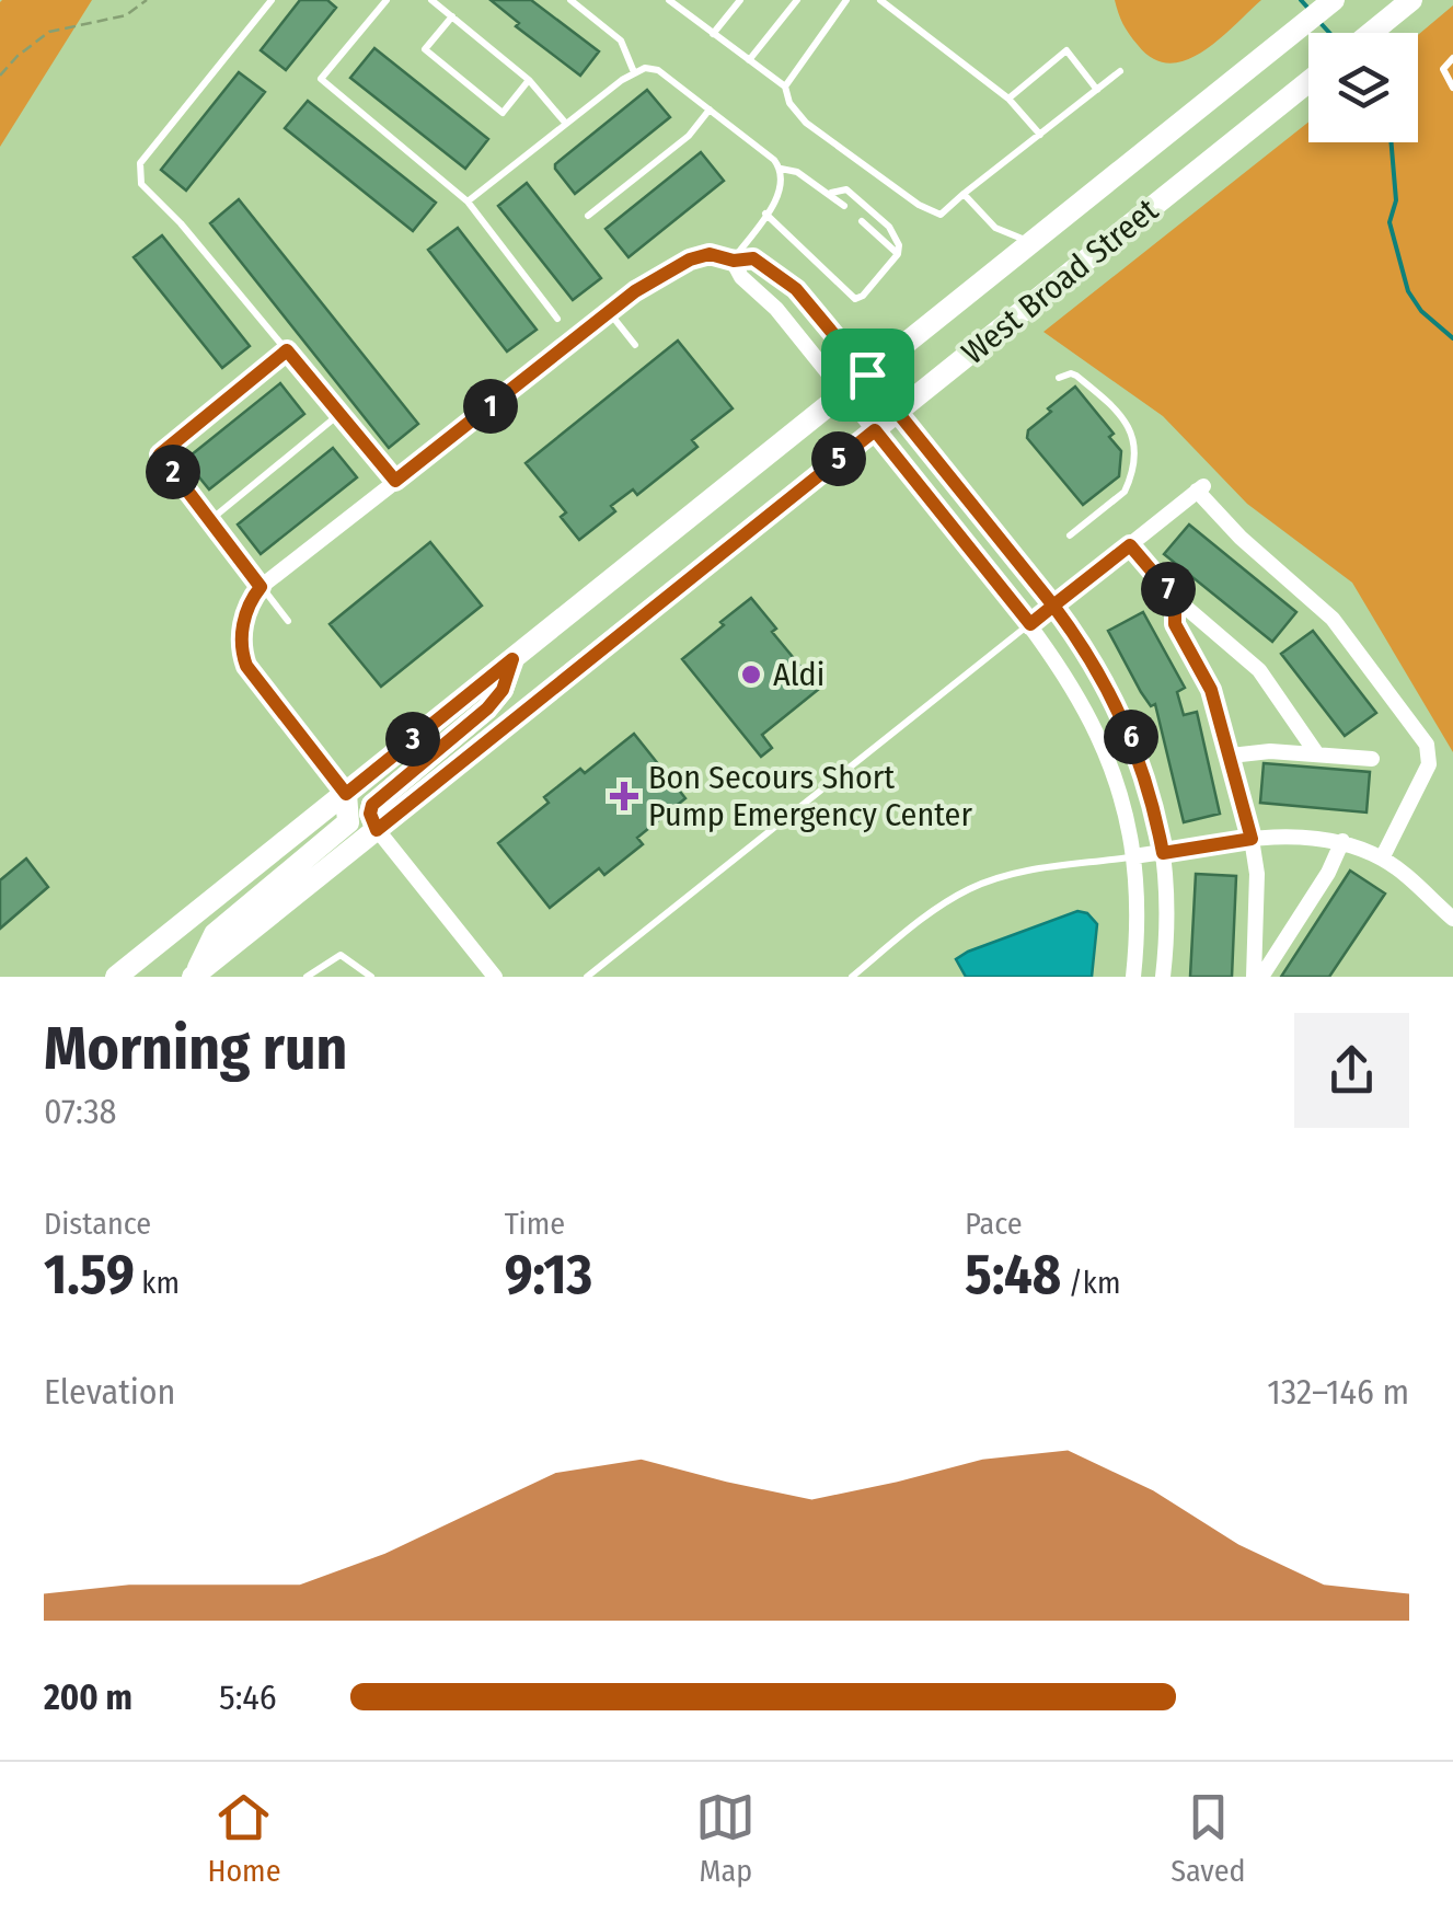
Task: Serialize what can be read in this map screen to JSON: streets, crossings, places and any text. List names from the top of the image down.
{
  "streets": {
    "main road": ["West Broad Street"]
  },
  "places": {
    "other": ["Aldi"],
    "health": ["Bon Secours Short Pump Emergency Center"]
  },
  "page": {
    "pins": [
      "1",
      "5",
      "2",
      "7",
      "6",
      "3"
    ],
    "heading": ["Morning run", "07:38"],
    "stats": [
      ["Distance", "1.59 km"],
      ["Time", "9:13"],
      ["Pace", "5:48 /km"]
    ],
    "chart": ["Elevation", "132–146 m"],
    "list": [
      {
        "name": "200 m",
        "note": "5:46"
      }
    ],
    "tabs": ["Home", "Map", "Saved"]
  }
}
